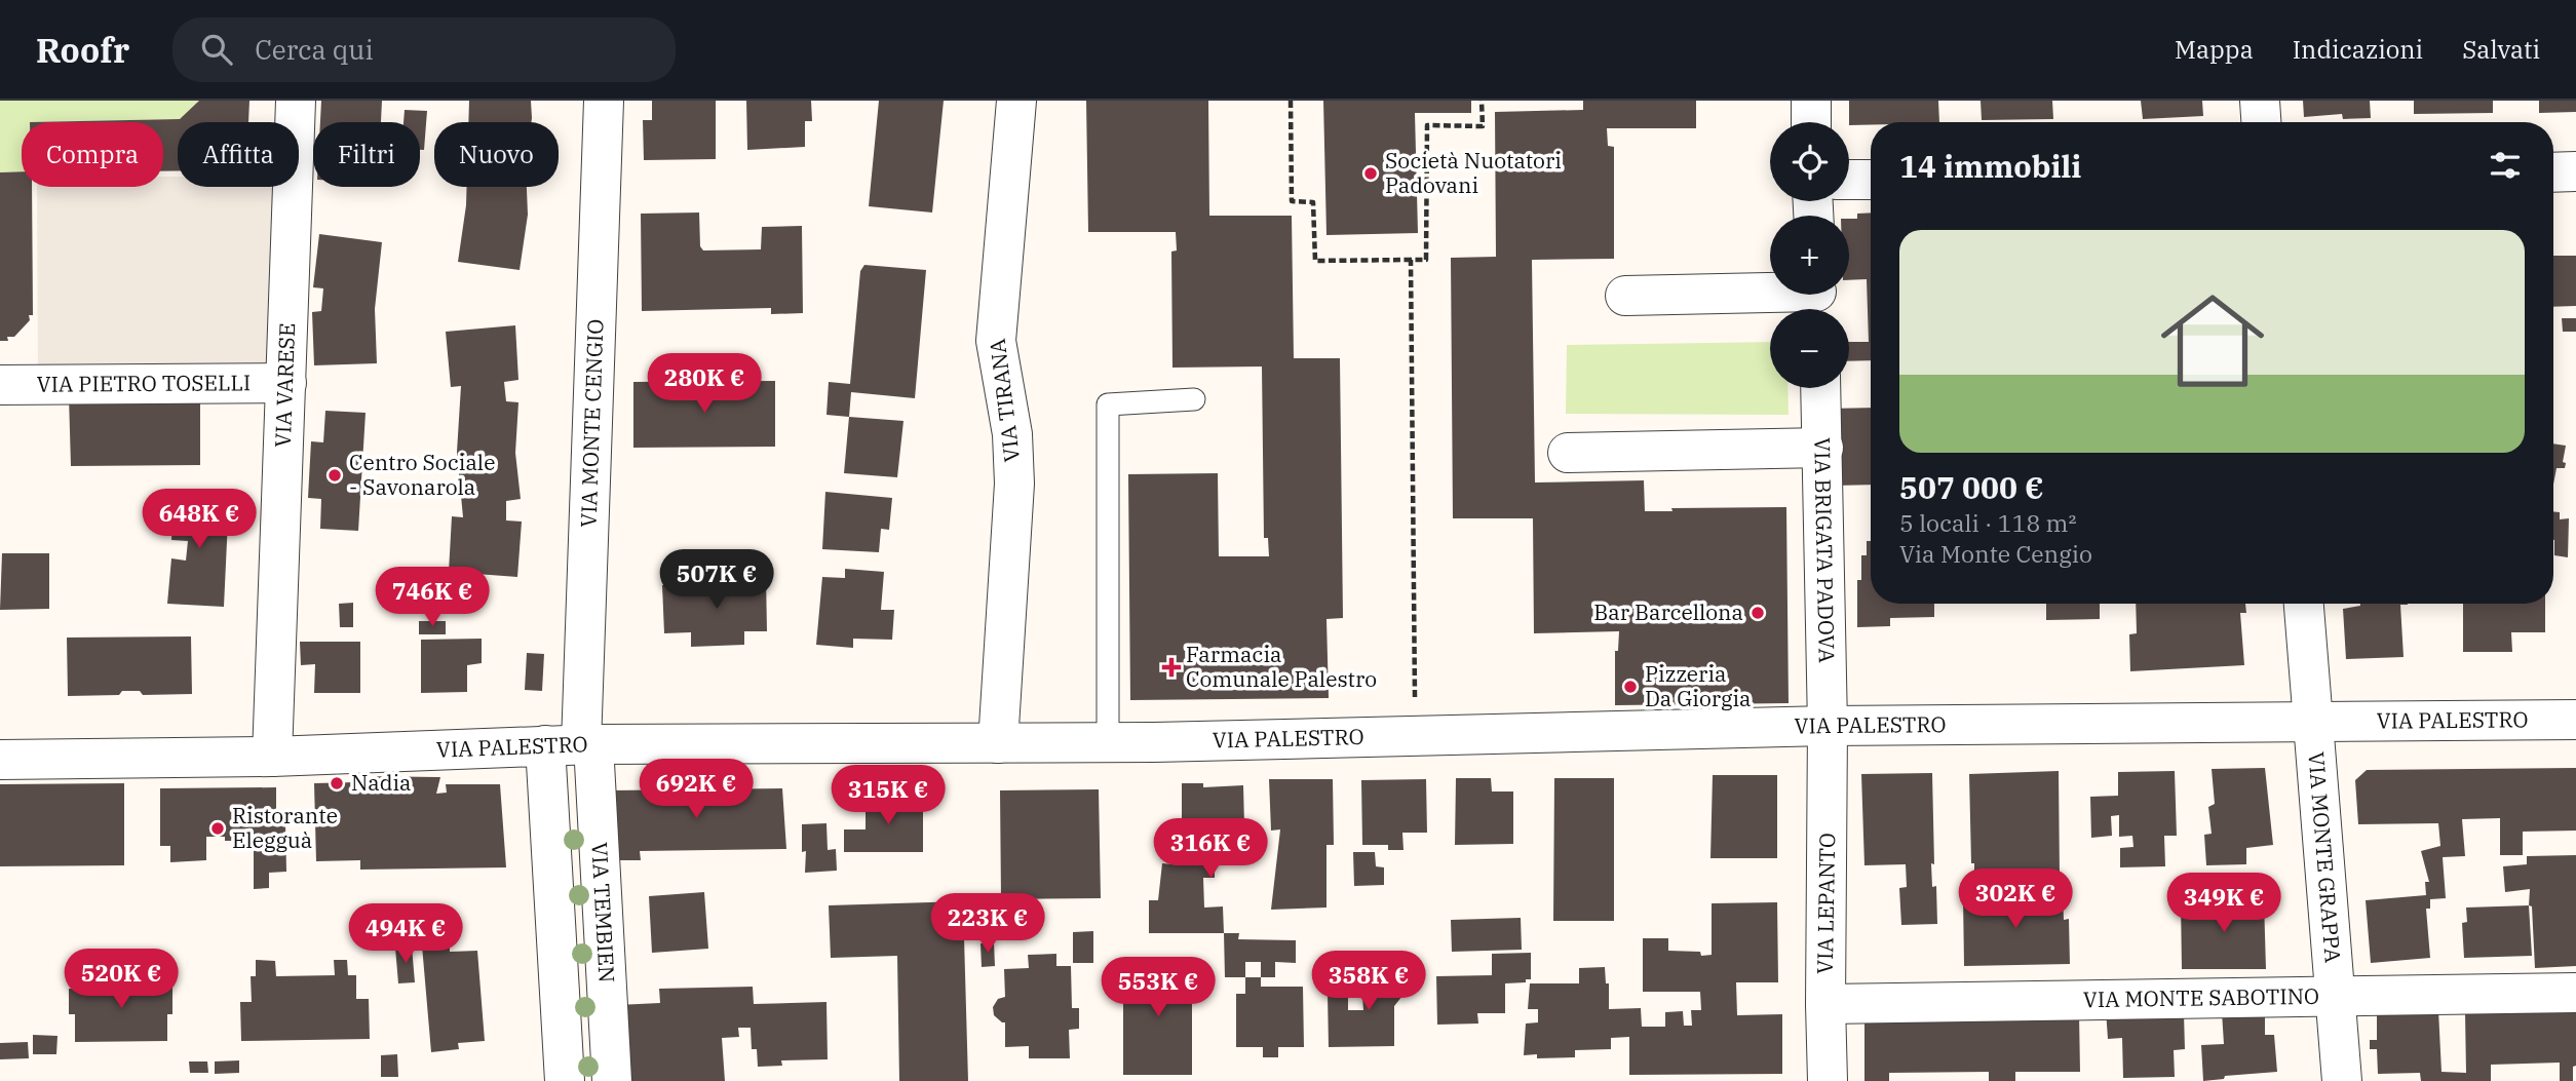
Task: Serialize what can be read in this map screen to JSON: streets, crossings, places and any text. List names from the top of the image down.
{
  "streets": {
    "street": [
      "VIA PIETRO TOSELLI",
      "VIA VARESE",
      "VIA TIRANA",
      "VIA MONTE CENGIO",
      "VIA BRIGATA PADOVA",
      "VIA PALESTRO",
      "VIA MONTE GRAPPA",
      "VIA LEPANTO",
      "VIA TEMBIEN",
      "VIA MONTE SABOTINO"
    ]
  },
  "crossings": [
    ["VIA PIETRO TOSELLI", "VIA VARESE"],
    ["VIA VARESE", "VIA PALESTRO"],
    ["VIA TIRANA", "VIA PALESTRO"],
    ["VIA MONTE CENGIO", "VIA PALESTRO"],
    ["VIA MONTE CENGIO", "VIA TEMBIEN"],
    ["VIA BRIGATA PADOVA", "VIA PALESTRO"],
    ["VIA BRIGATA PADOVA", "VIA LEPANTO"],
    ["VIA PALESTRO", "VIA MONTE GRAPPA"],
    ["VIA PALESTRO", "VIA LEPANTO"],
    ["VIA PALESTRO", "VIA TEMBIEN"],
    ["VIA MONTE GRAPPA", "VIA MONTE SABOTINO"],
    ["VIA LEPANTO", "VIA MONTE SABOTINO"]
  ],
  "places": {
    "other": [
      "Società Nuotatori Padovani",
      "Centro Sociale - Savonarola",
      "Bar Barcellona",
      "Pizzeria Da Giorgia",
      "Nadia",
      "Ristorante Elegguà"
    ],
    "health": ["Farmacia Comunale Palestro"]
  },
  "page": {
    "header": "Roofr",
    "search": "Cerca qui",
    "nav": ["Mappa", "Indicazioni", "Salvati"],
    "map_buttons": ["+", "−"],
    "chip": [
      "Compra",
      "Affitta",
      "Filtri",
      "Nuovo"
    ],
    "heading": "14 immobili",
    "list": [
      {
        "name": "507 000 €",
        "note": "5 locali · 118 m² · Via Monte Cengio"
      }
    ],
    "price": [
      "280K €",
      "648K €",
      "507K €",
      "746K €",
      "692K €",
      "315K €",
      "316K €",
      "302K €",
      "349K €",
      "223K €",
      "494K €",
      "520K €",
      "358K €",
      "553K €"
    ]
  }
}
